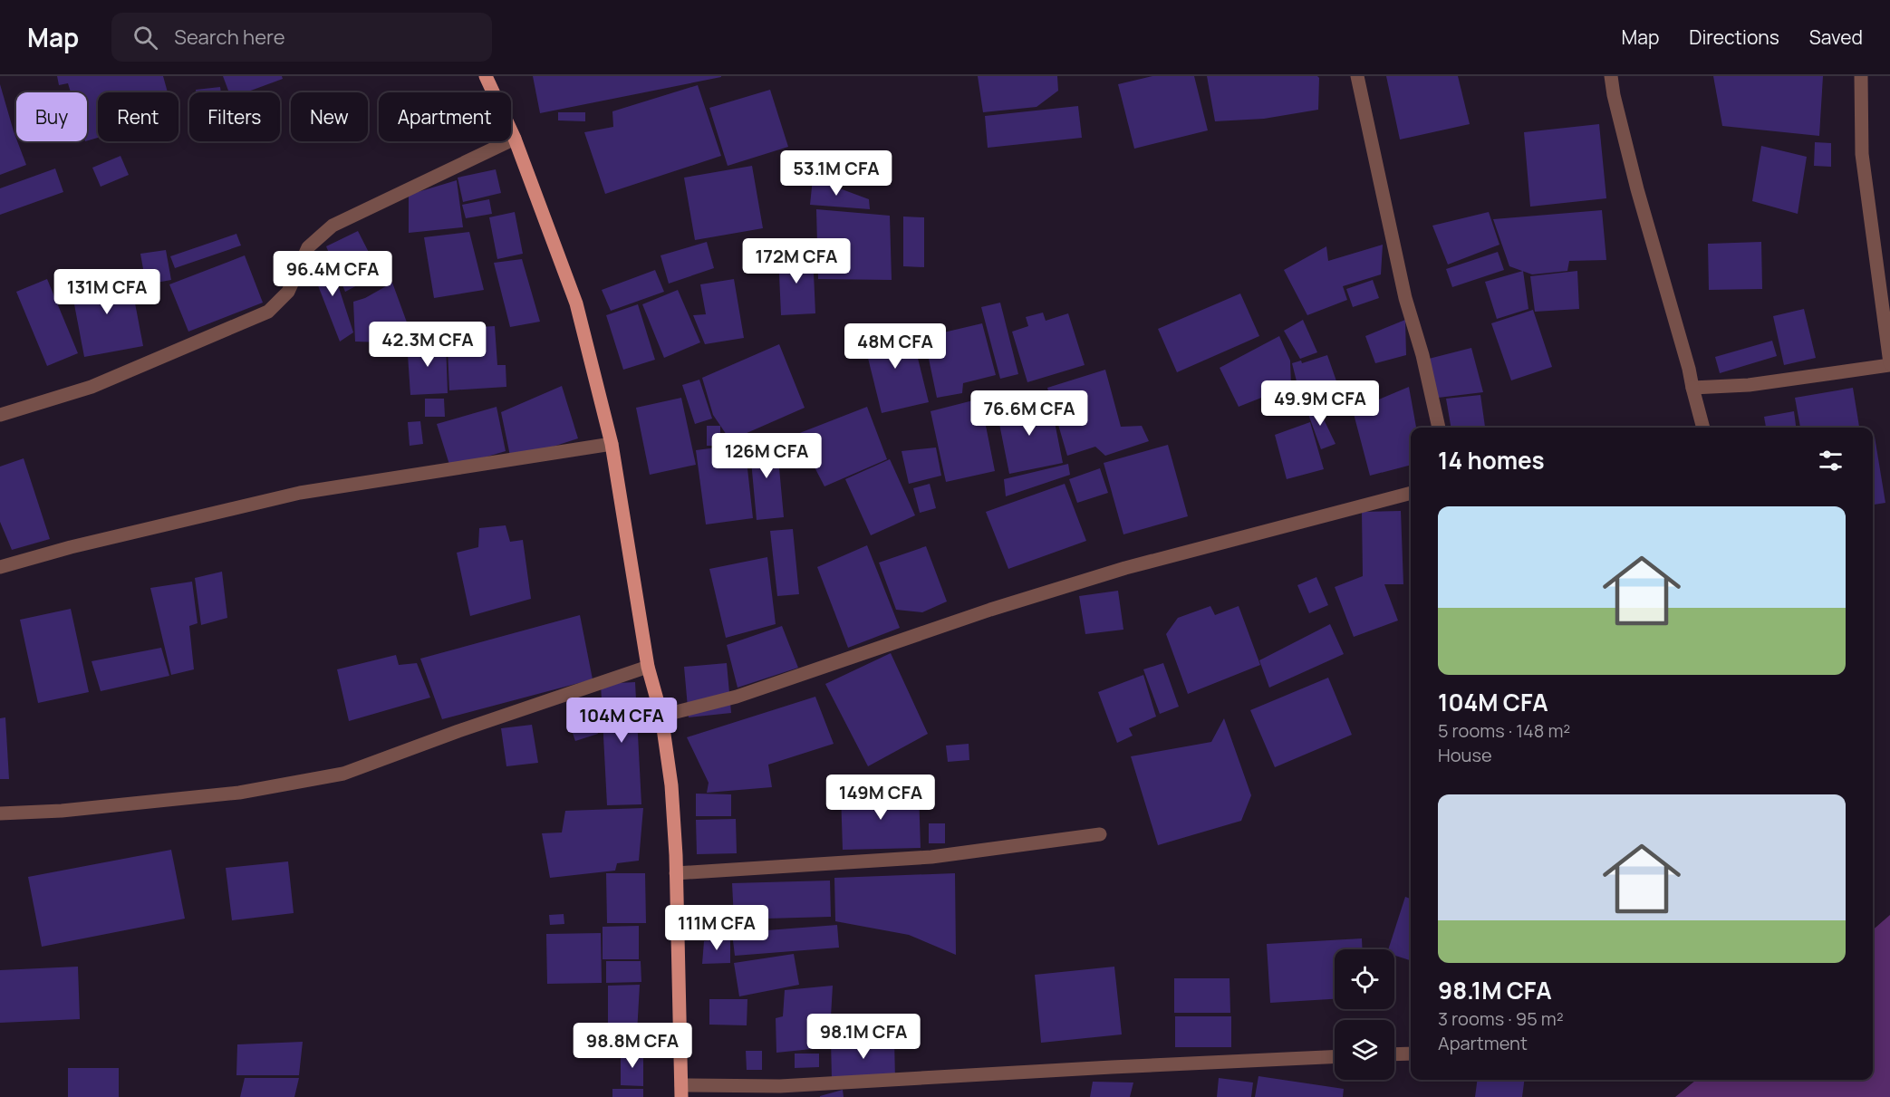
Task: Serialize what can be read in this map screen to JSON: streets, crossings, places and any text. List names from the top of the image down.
{
  "page": {
    "header": "Map",
    "search": "Search here",
    "nav": ["Map", "Directions", "Saved"],
    "chip": [
      "Buy",
      "Rent",
      "Filters",
      "New",
      "Apartment"
    ],
    "price": [
      "53.1M CFA",
      "172M CFA",
      "96.4M CFA",
      "131M CFA",
      "42.3M CFA",
      "48M CFA",
      "49.9M CFA",
      "76.6M CFA",
      "126M CFA",
      "104M CFA",
      "149M CFA",
      "111M CFA",
      "98.1M CFA",
      "98.8M CFA"
    ],
    "heading": "14 homes",
    "list": [
      {
        "name": "104M CFA",
        "note": "5 rooms · 148 m² · House"
      },
      {
        "name": "98.1M CFA",
        "note": "3 rooms · 95 m² · Apartment"
      }
    ]
  }
}
